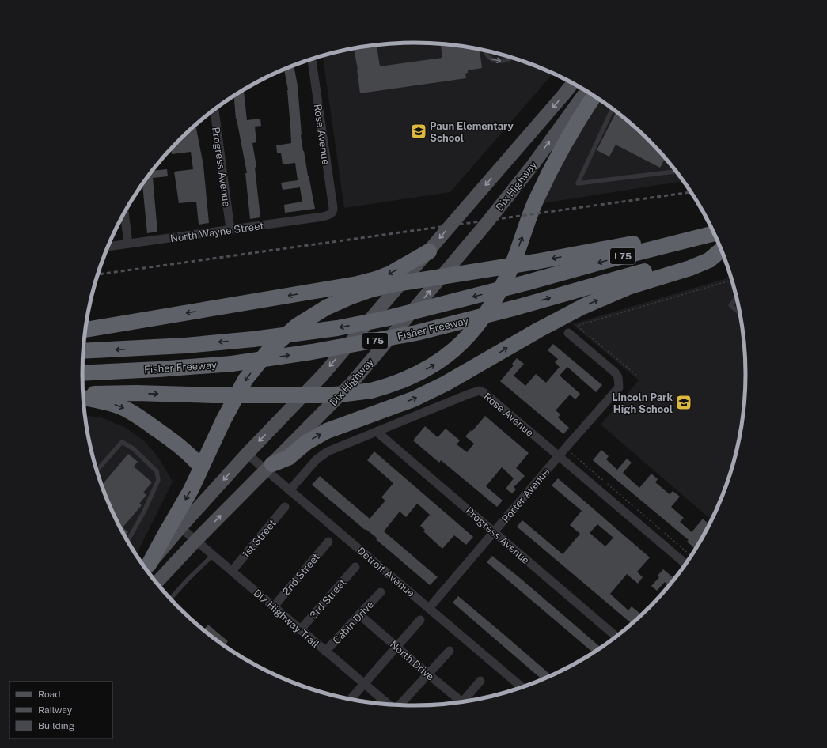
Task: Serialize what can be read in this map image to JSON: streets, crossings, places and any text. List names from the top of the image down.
{
  "streets": {
    "highway": ["I 75", "Fisher Freeway"],
    "main road": ["Dix Highway"],
    "street": [
      "Rose Avenue",
      "Progress Avenue",
      "North Wayne Street",
      "Porter Avenue",
      "1st Street",
      "Detroit Avenue",
      "2nd Street",
      "3rd Street",
      "Dix Highway Trail",
      "Cabin Drive",
      "North Drive"
    ]
  },
  "crossings": [
    ["Rose Avenue", "Progress Avenue"],
    ["Rose Avenue", "North Wayne Street"],
    ["Rose Avenue", "Porter Avenue"],
    ["Rose Avenue", "Detroit Avenue"],
    ["Progress Avenue", "North Wayne Street"],
    ["Progress Avenue", "Porter Avenue"],
    ["Dix Highway", "Detroit Avenue"],
    ["Dix Highway", "Dix Highway Trail"],
    ["Porter Avenue", "Detroit Avenue"],
    ["1st Street", "Dix Highway Trail"],
    ["2nd Street", "Dix Highway Trail"],
    ["3rd Street", "Dix Highway Trail"],
    ["Dix Highway Trail", "Cabin Drive"],
    ["Cabin Drive", "North Drive"]
  ],
  "places": {
    "school or university": ["Paun Elementary School", "Lincoln Park High School"]
  },
  "legend": ["Road", "Railway", "Building"]
}
